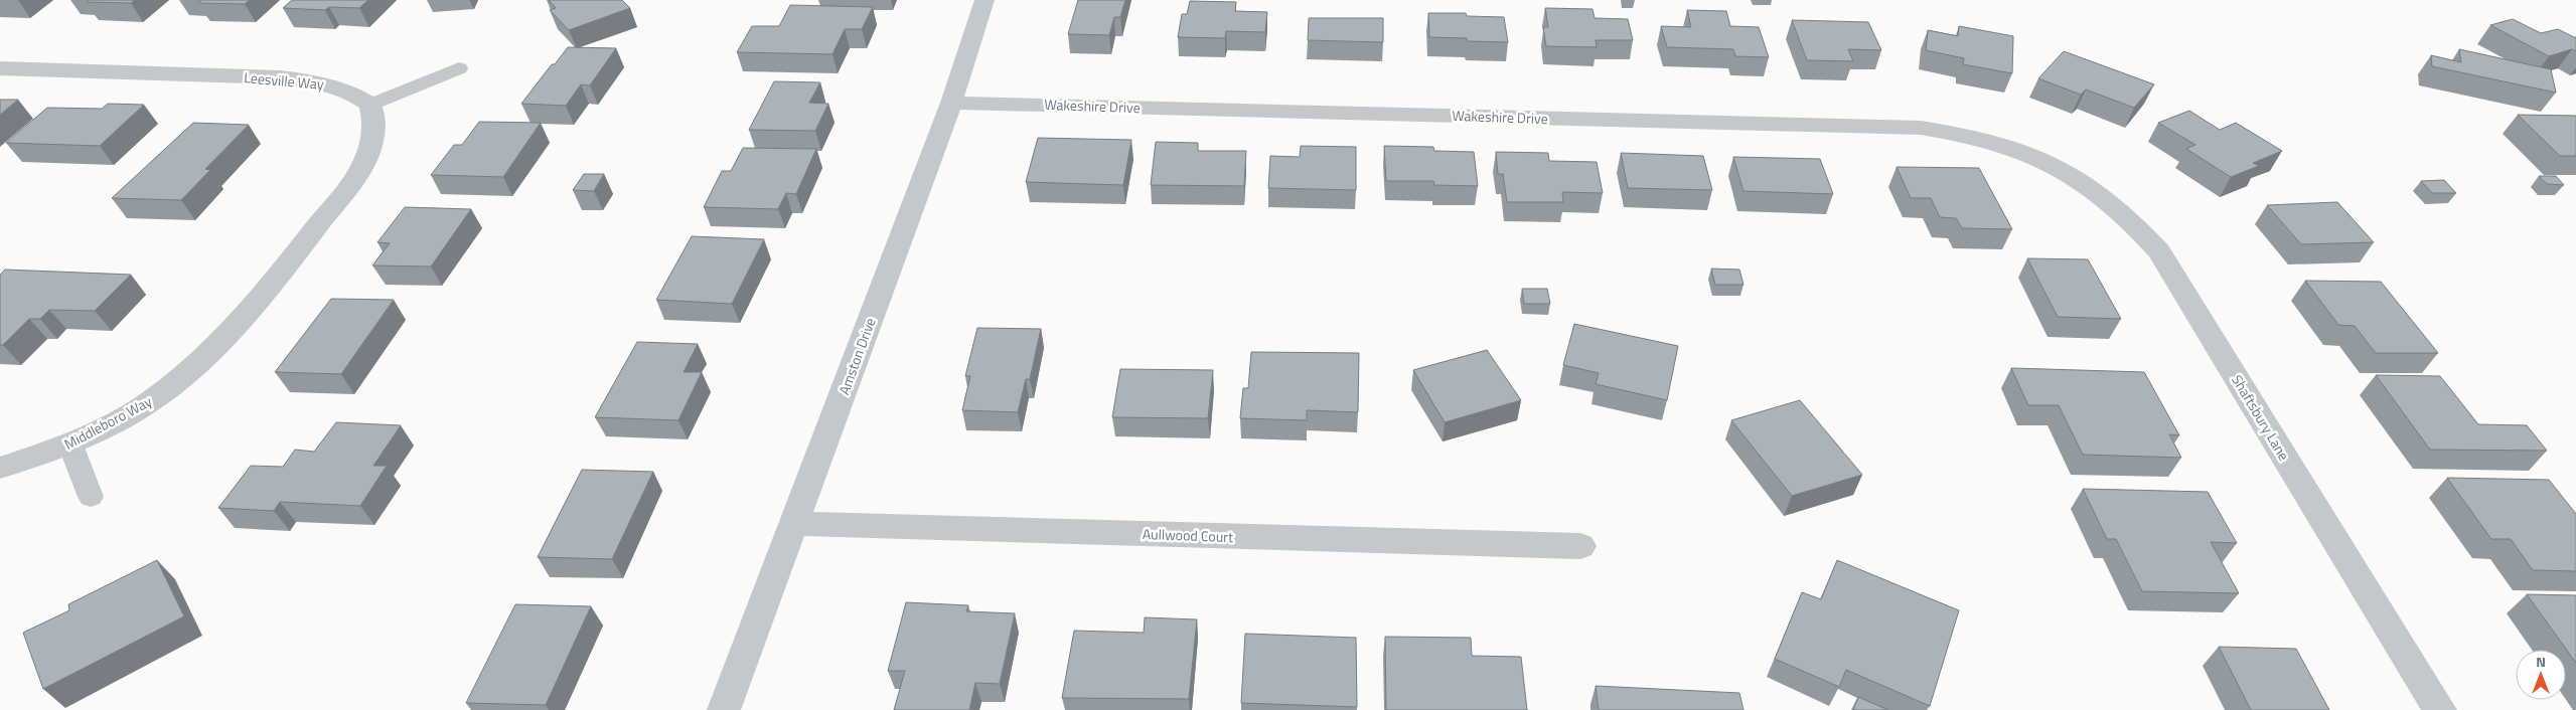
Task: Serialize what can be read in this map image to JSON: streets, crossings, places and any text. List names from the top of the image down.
{
  "streets": {
    "street": [
      "Leesville Way",
      "Wakeshire Drive",
      "Amston Drive",
      "Shaftsbury Lane",
      "Middleboro Way",
      "Aullwood Court"
    ]
  },
  "crossings": [
    ["Leesville Way", "Middleboro Way"],
    ["Wakeshire Drive", "Amston Drive"],
    ["Wakeshire Drive", "Shaftsbury Lane"],
    ["Amston Drive", "Aullwood Court"]
  ],
  "north": "top"
}
